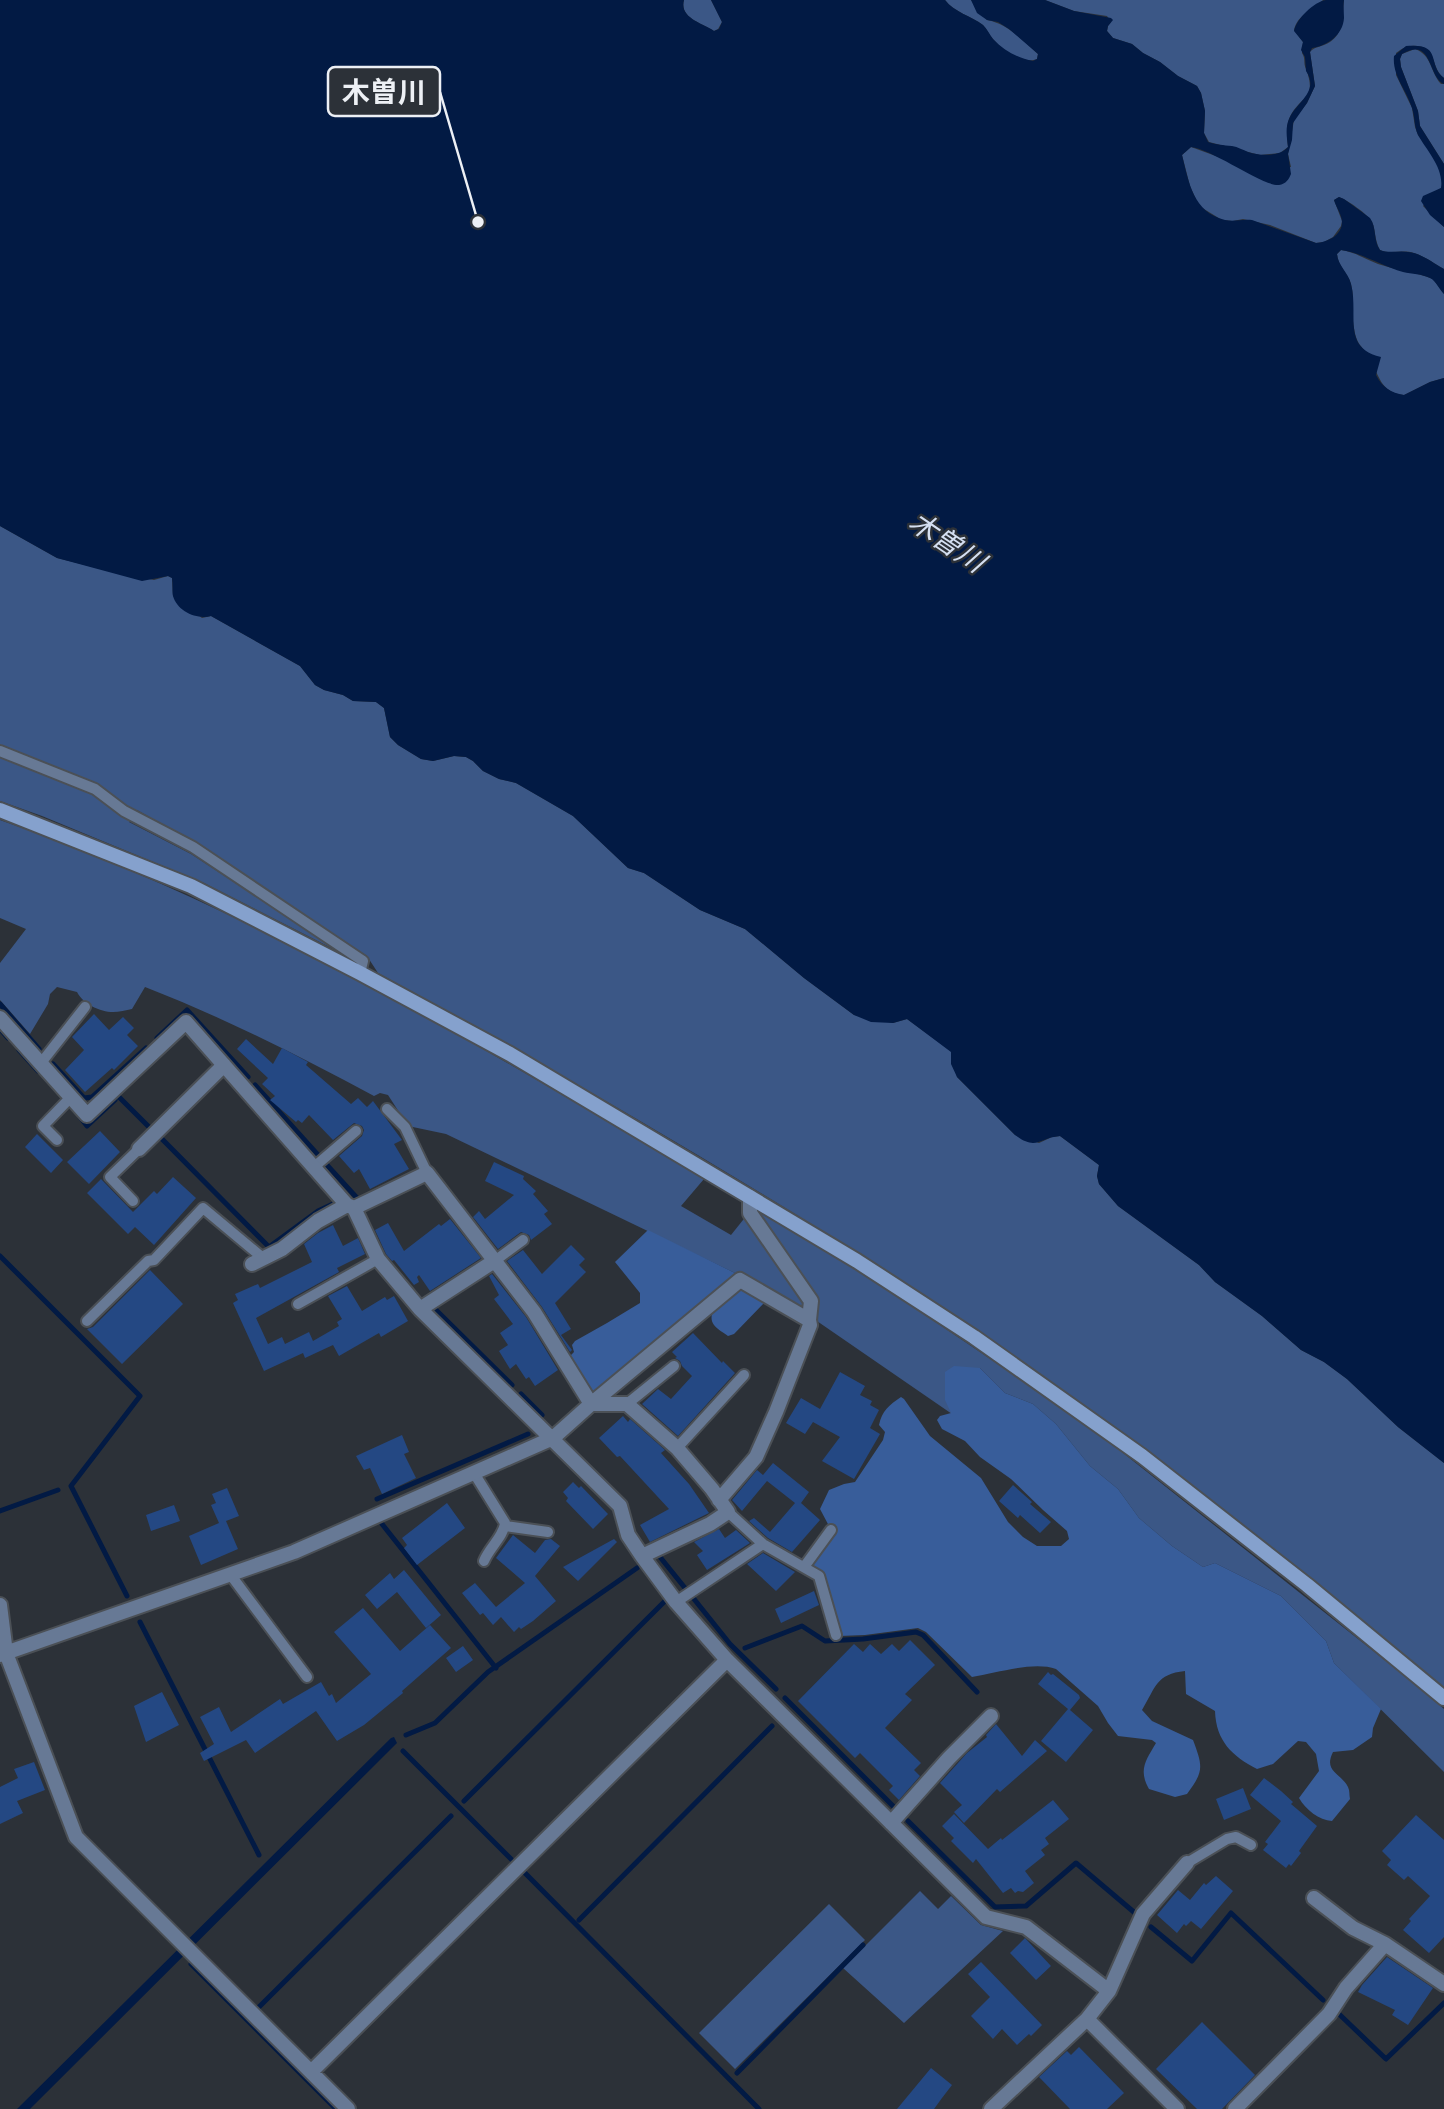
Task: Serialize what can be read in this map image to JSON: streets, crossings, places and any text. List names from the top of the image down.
{
  "water": ["木曽川"],
  "places": ["木曽川"]
}
